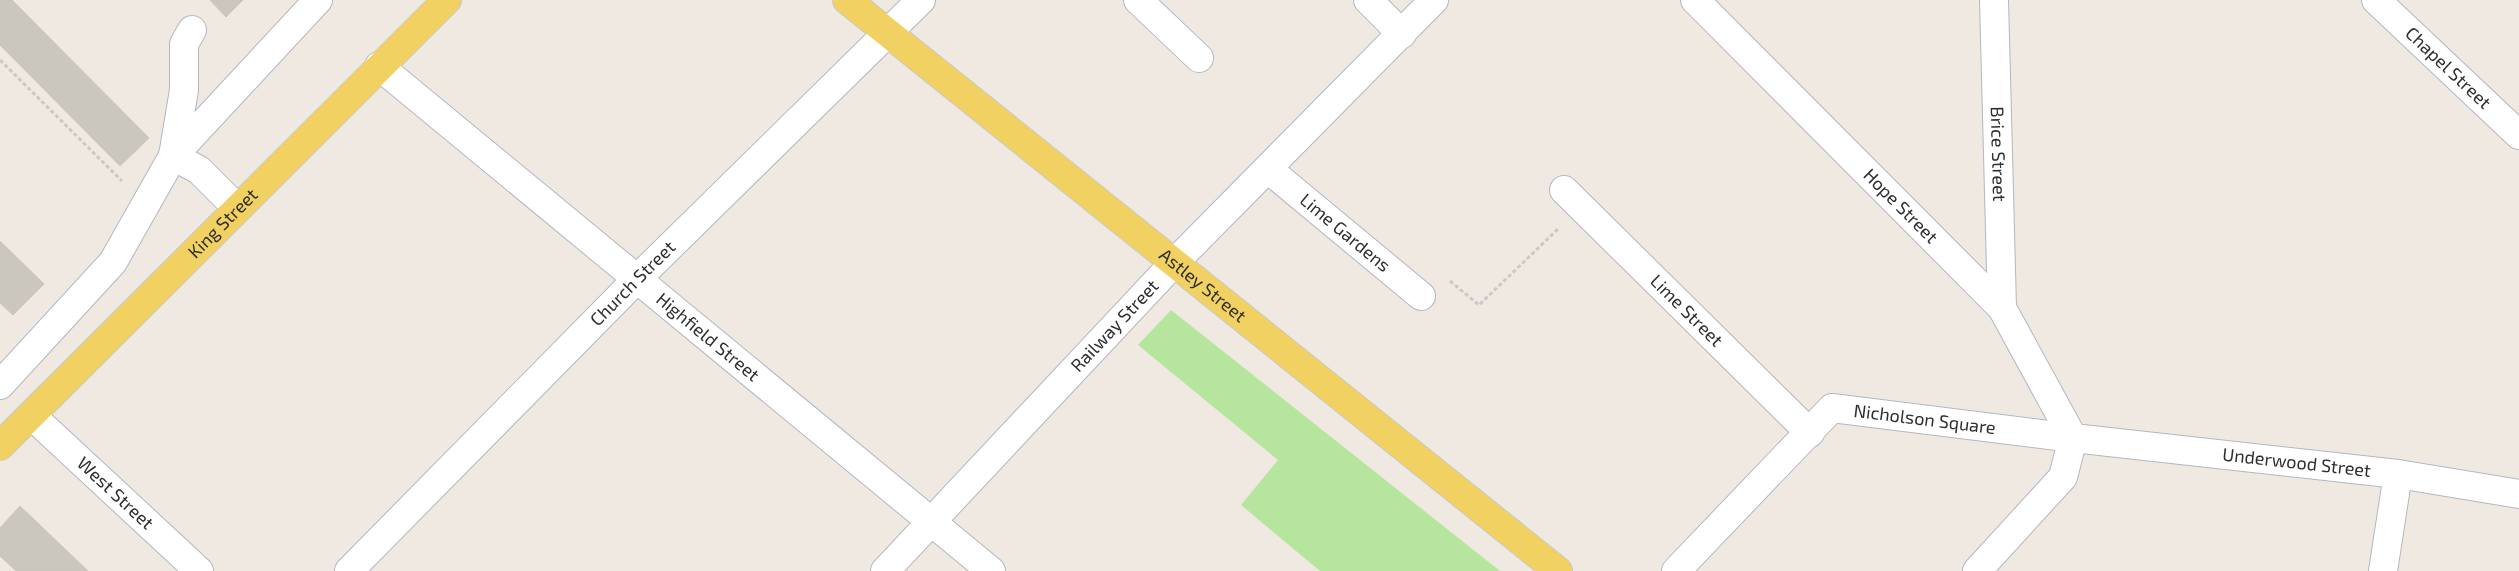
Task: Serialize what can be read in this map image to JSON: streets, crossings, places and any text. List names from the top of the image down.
{
  "streets": {
    "main road": ["King Street", "Astley Street"],
    "street": [
      "Chapel Street",
      "Brice Street",
      "Hope Street",
      "Lime Gardens",
      "Church Street",
      "Lime Street",
      "Railway Street",
      "Highfield Street",
      "Nicholson Square",
      "Underwood Street",
      "West Street"
    ]
  },
  "crossings": [
    ["Brice Street", "Hope Street"],
    ["Hope Street", "Nicholson Square"],
    ["Hope Street", "Underwood Street"],
    ["King Street", "Highfield Street"],
    ["King Street", "West Street"],
    ["Lime Gardens", "Railway Street"],
    ["Church Street", "Astley Street"],
    ["Church Street", "Highfield Street"],
    ["Astley Street", "Railway Street"],
    ["Lime Street", "Nicholson Square"],
    ["Railway Street", "Highfield Street"],
    ["Nicholson Square", "Underwood Street"]
  ]
}
